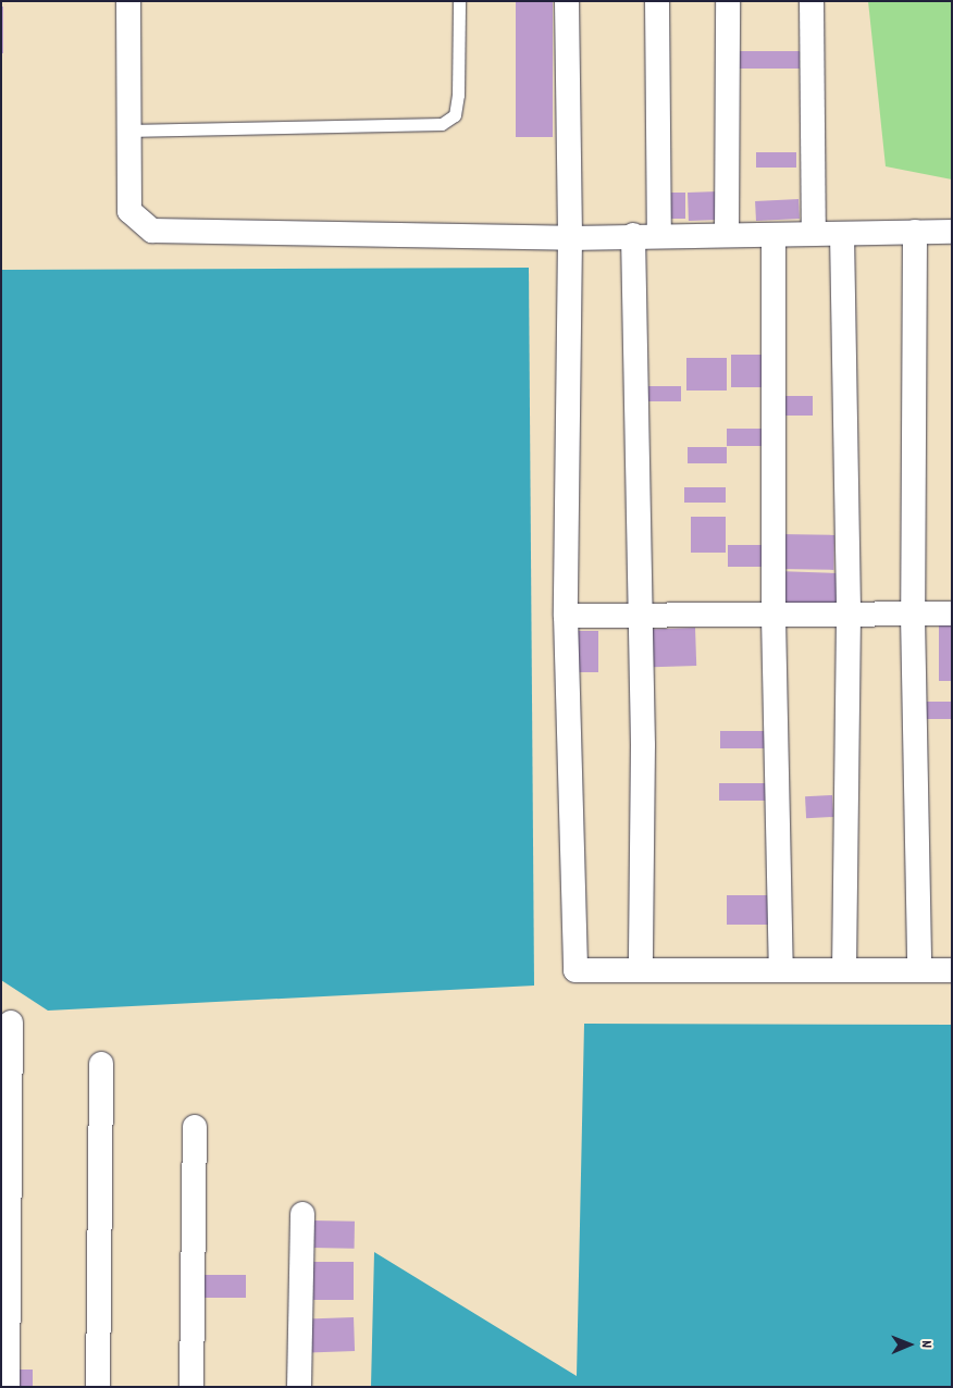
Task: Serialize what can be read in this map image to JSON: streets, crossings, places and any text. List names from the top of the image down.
{
  "north": "right"
}
